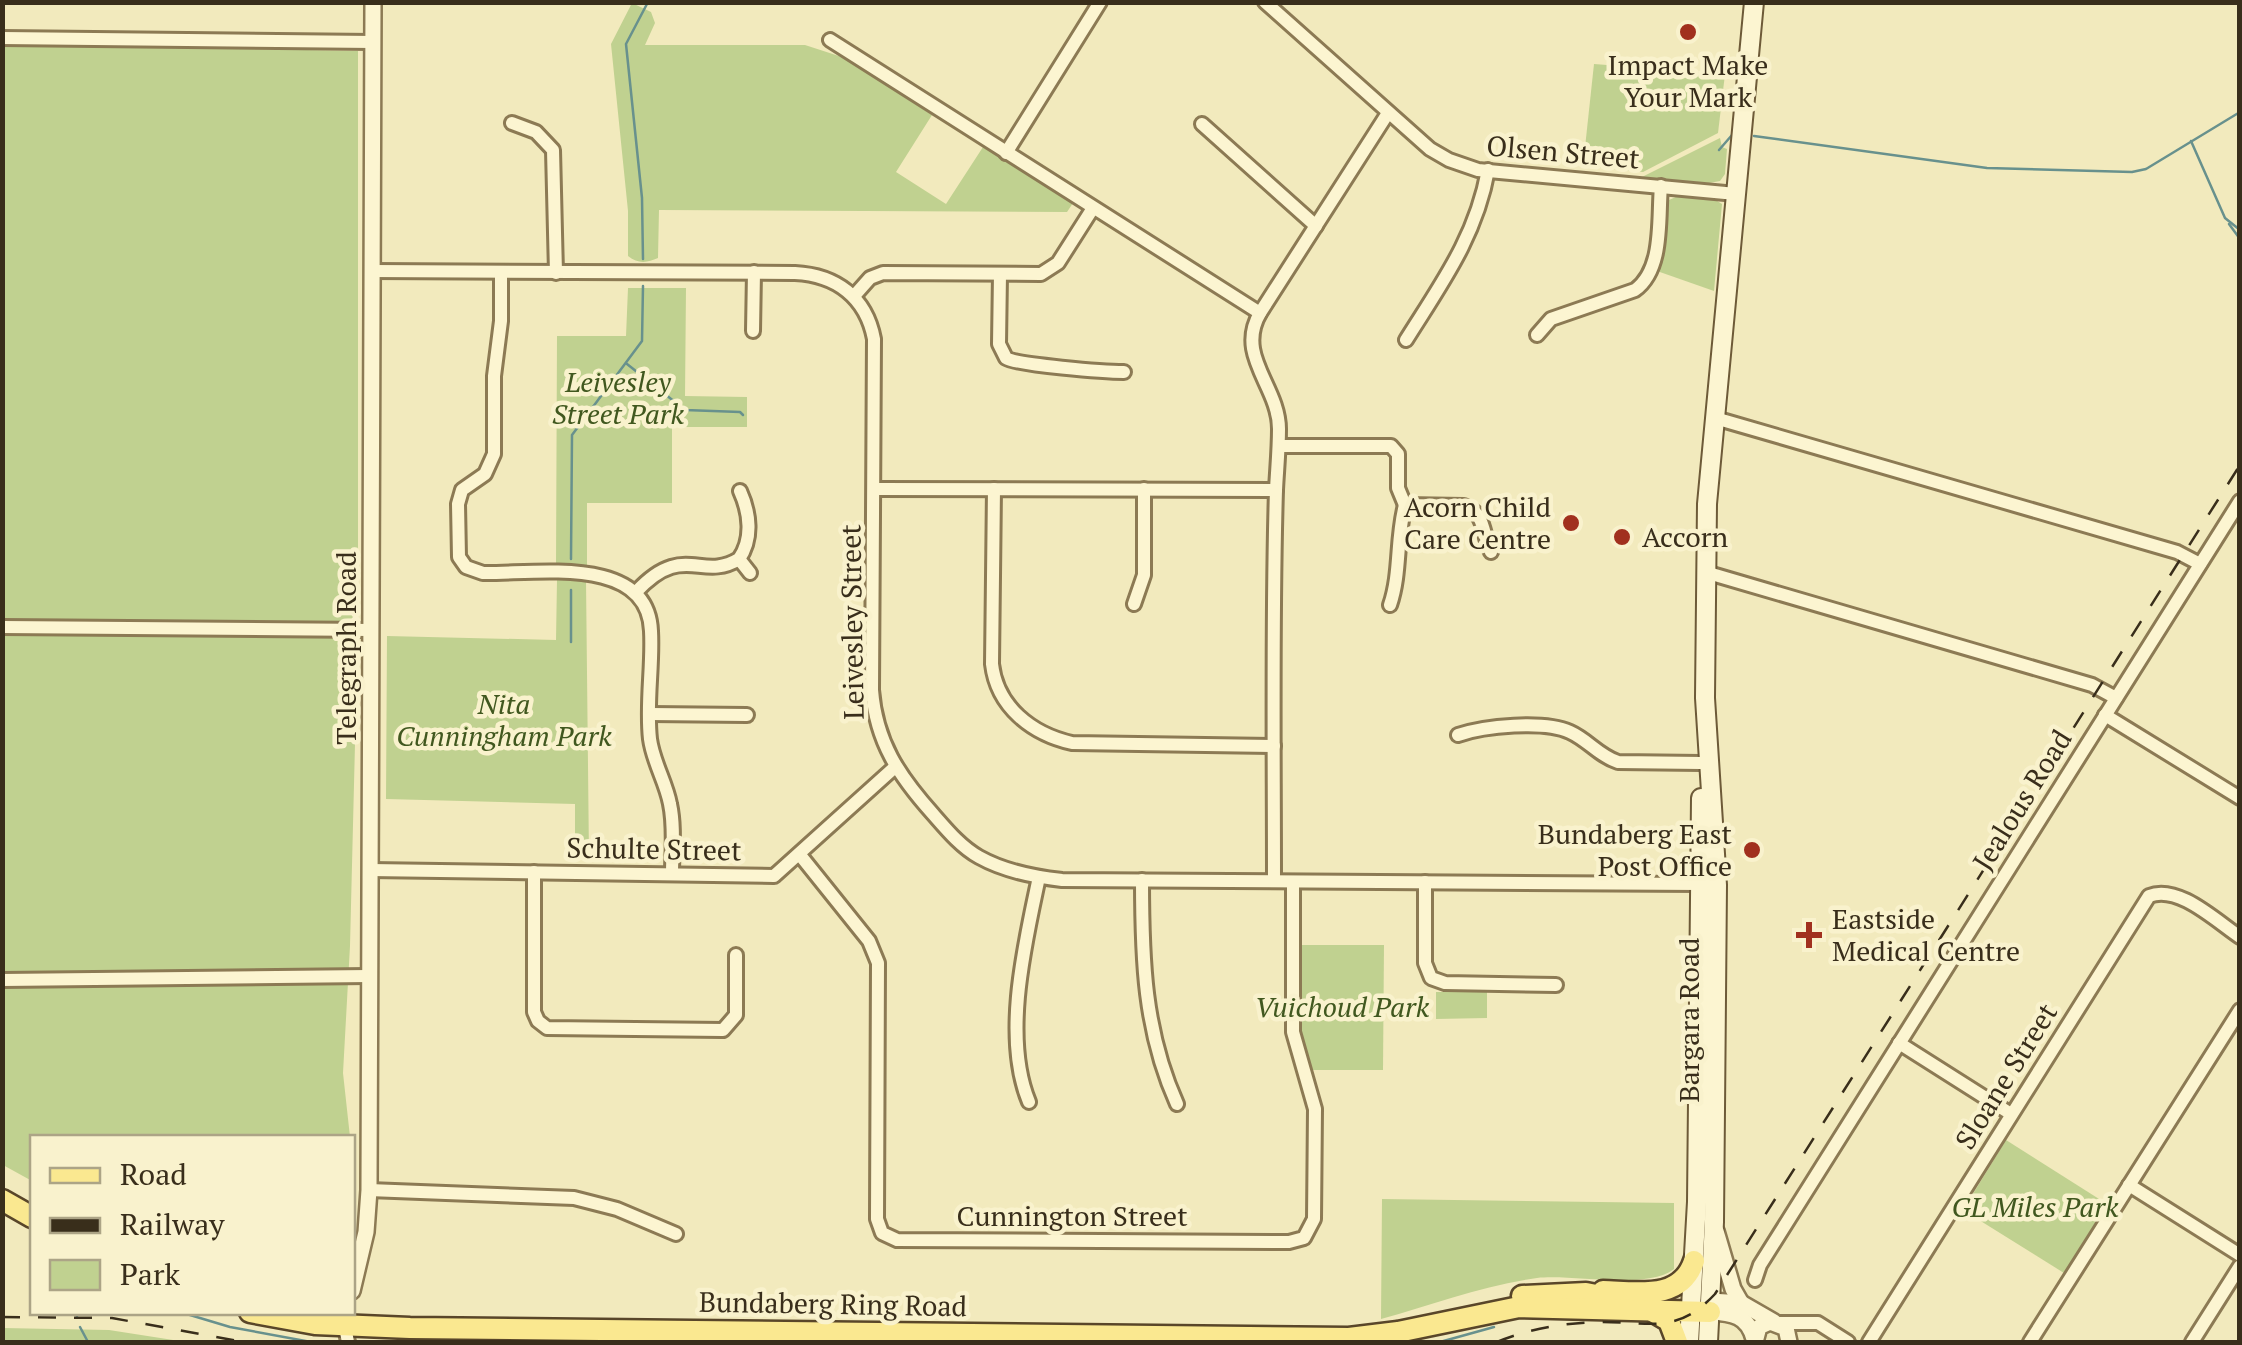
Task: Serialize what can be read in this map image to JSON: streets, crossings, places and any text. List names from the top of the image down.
{
  "streets": {
    "main road": ["Bargara Road", "Bundaberg Ring Road"],
    "street": [
      "Olsen Street",
      "Leivesley Street",
      "Telegraph Road",
      "Jealous Road",
      "Schulte Street",
      "Sloane Street",
      "Cunnington Street"
    ]
  },
  "crossings": [
    ["Olsen Street", "Bargara Road"],
    ["Leivesley Street", "Schulte Street"],
    ["Leivesley Street", "Bargara Road"],
    ["Leivesley Street", "Cunnington Street"],
    ["Telegraph Road", "Schulte Street"],
    ["Schulte Street", "Cunnington Street"],
    ["Bargara Road", "Bundaberg Ring Road"]
  ],
  "parks": [
    "Leivesley Street Park",
    "Nita Cunningham Park",
    "Vuichoud Park",
    "GL Miles Park"
  ],
  "places": {
    "other": [
      "Impact Make Your Mark",
      "Acorn Child Care Centre",
      "Accorn",
      "Bundaberg East Post Office"
    ],
    "health": ["Eastside Medical Centre"]
  },
  "legend": ["Road", "Railway", "Park"]
}
